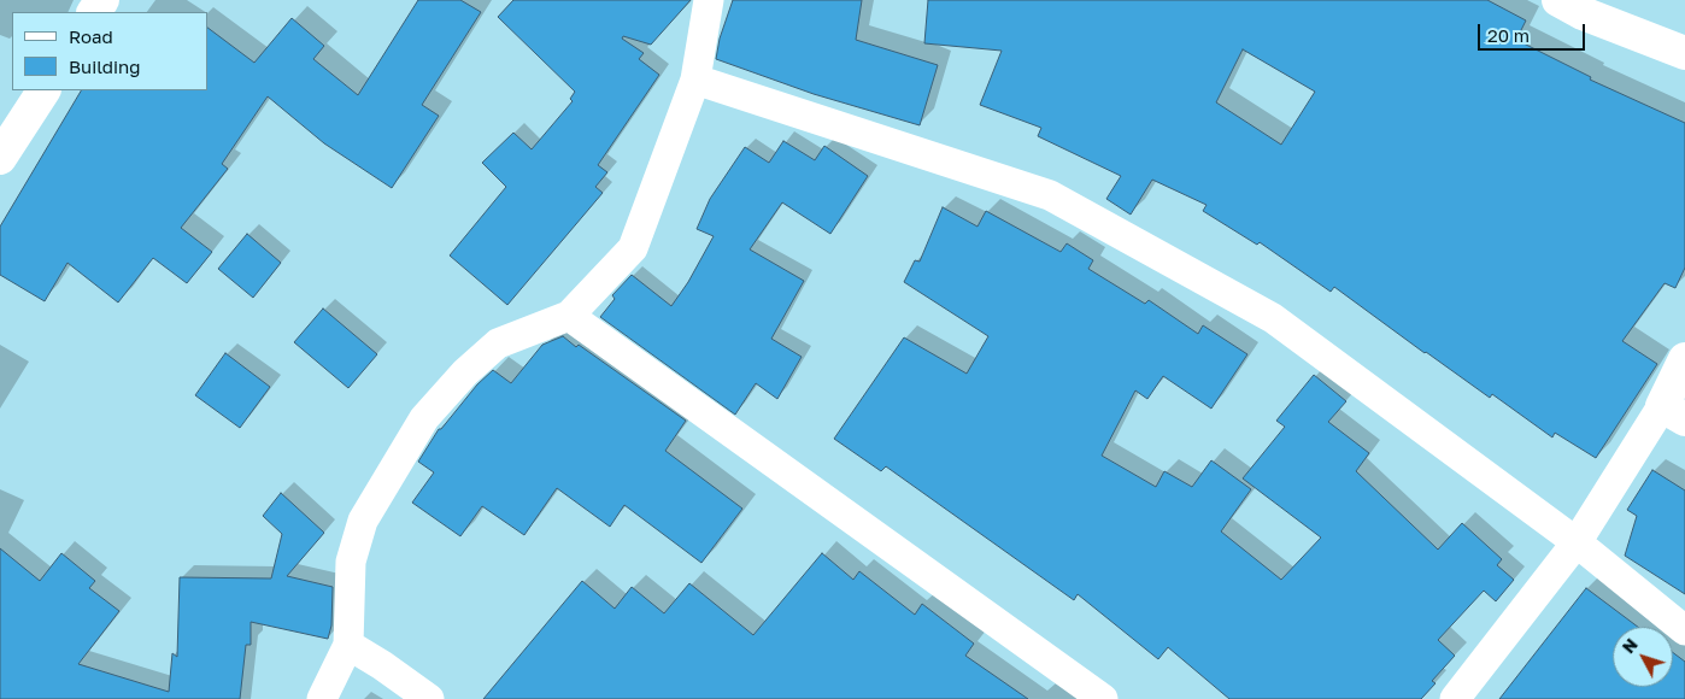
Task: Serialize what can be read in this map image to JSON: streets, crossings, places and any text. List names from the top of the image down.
{
  "legend": ["Road", "Building"],
  "scale_bar": "20 m",
  "north": "top left"
}
